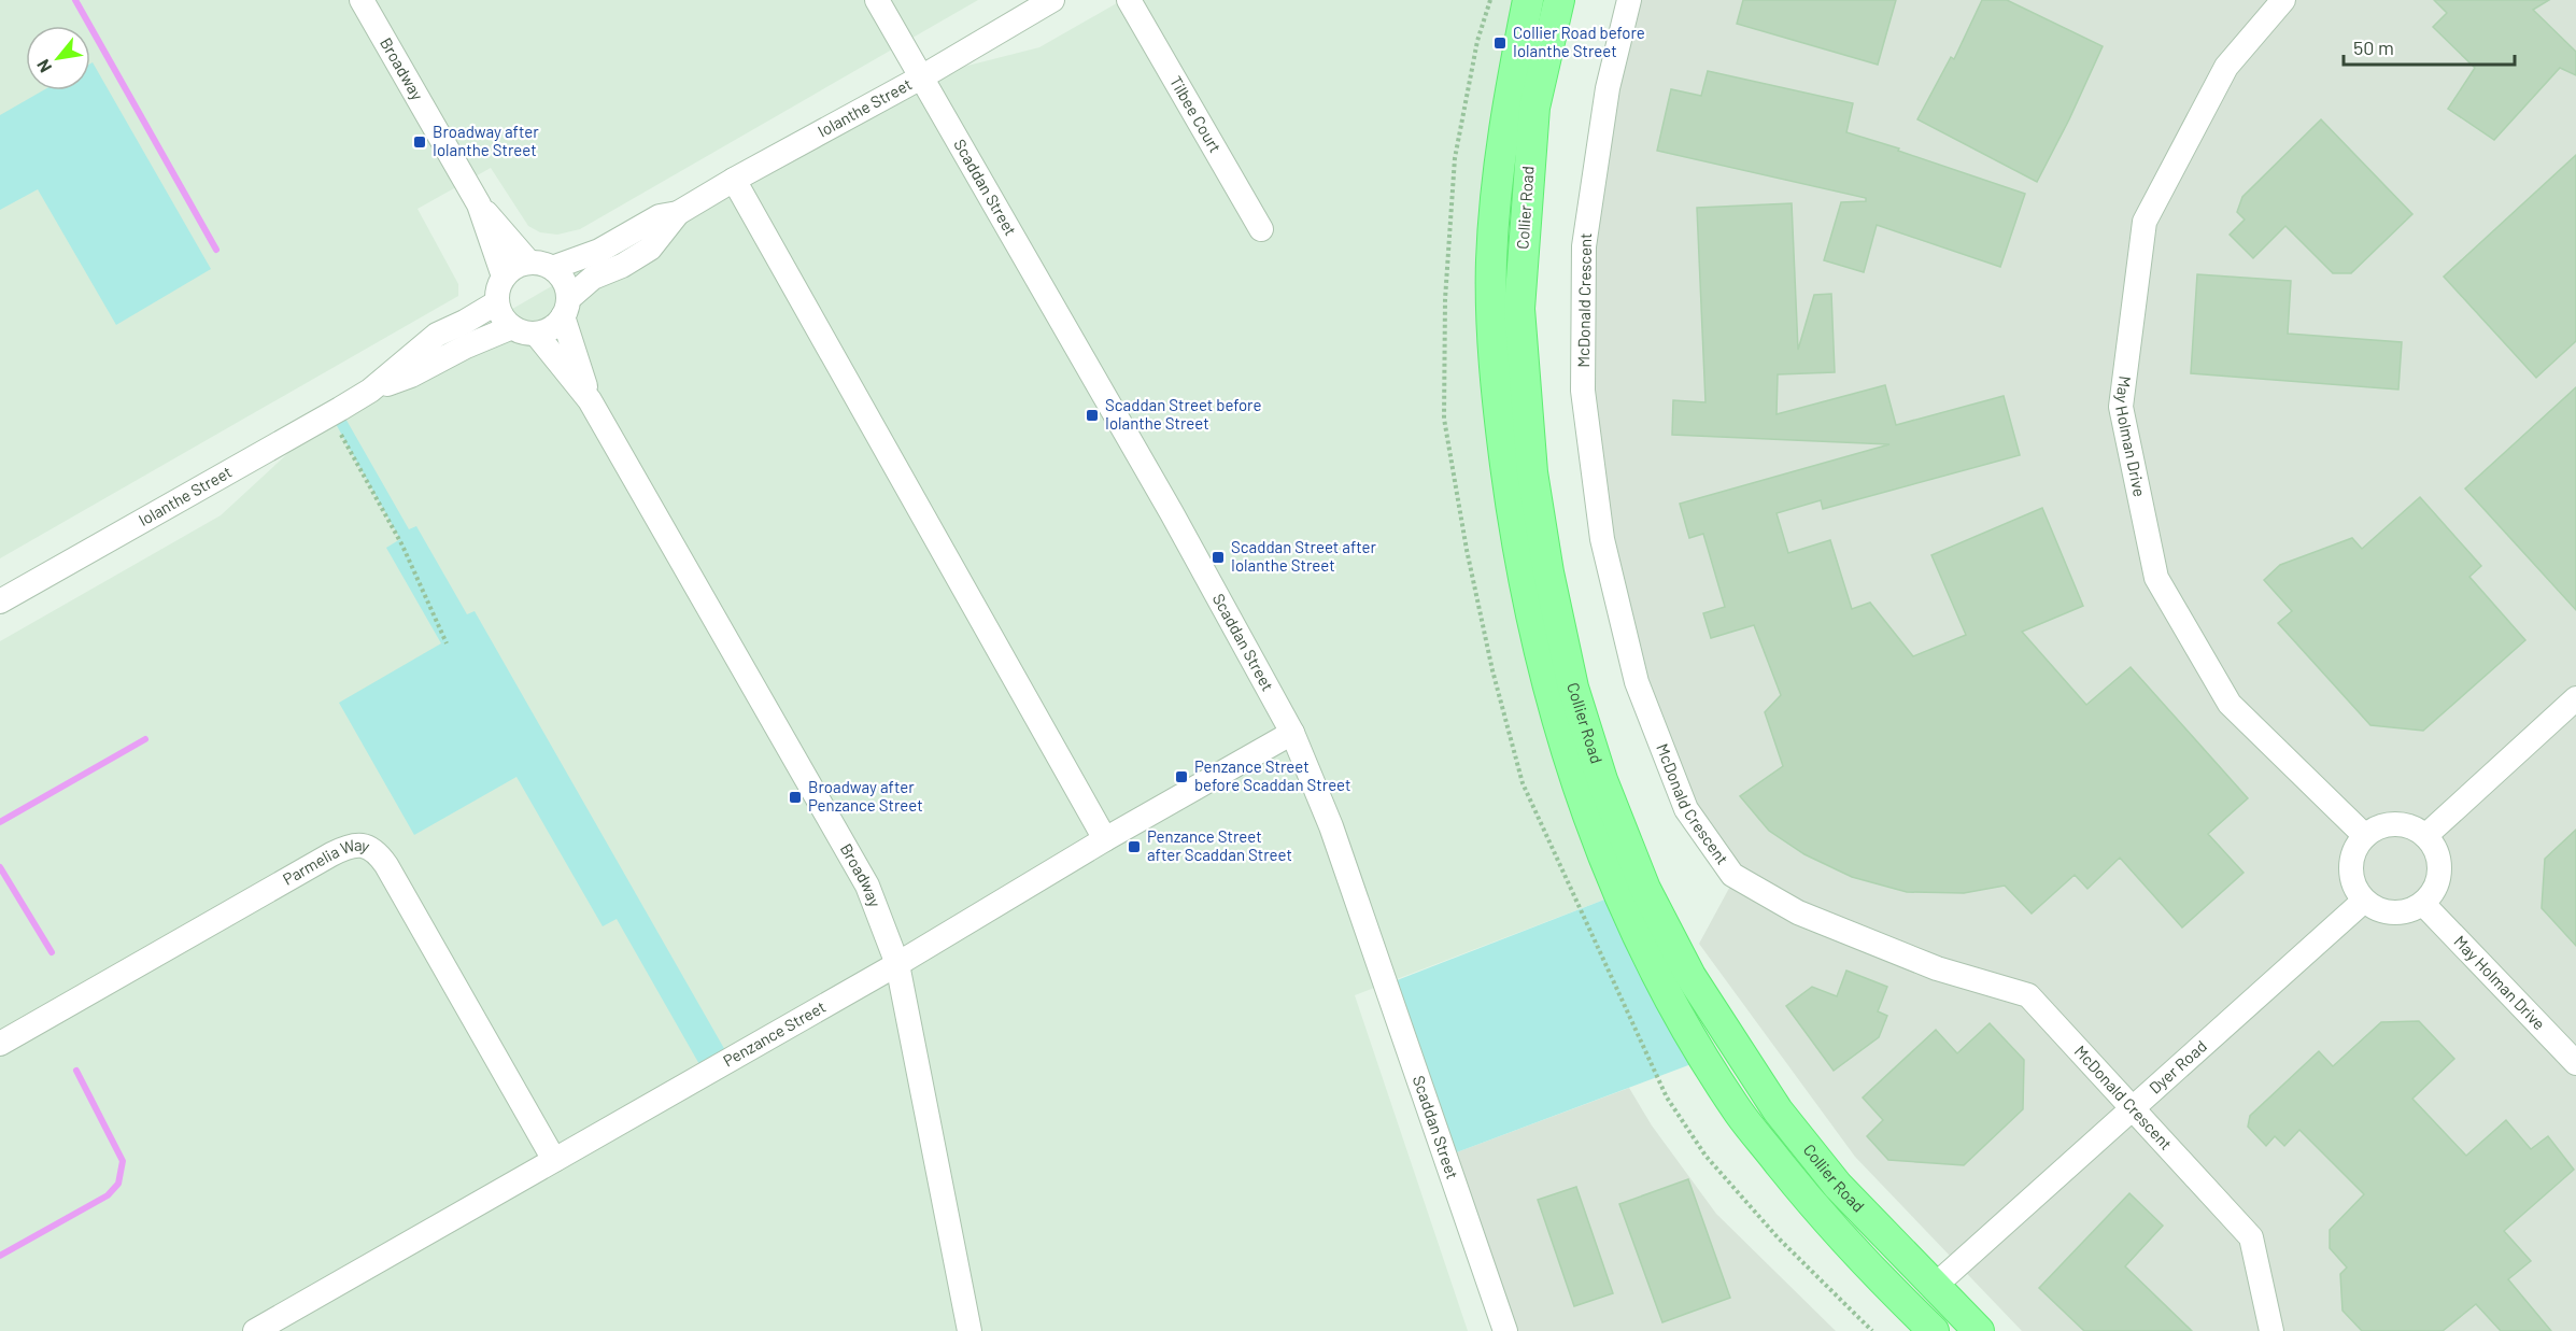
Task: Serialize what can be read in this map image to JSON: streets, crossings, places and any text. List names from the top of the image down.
{
  "streets": {
    "main road": ["Collier Road"],
    "street": [
      "Broadway",
      "Iolanthe Street",
      "Tilbee Court",
      "Scaddan Street",
      "McDonald Crescent",
      "May Holman Drive",
      "Parmelia Way",
      "Penzance Street",
      "Dyer Road"
    ]
  },
  "crossings": [
    ["Broadway", "Iolanthe Street"],
    ["Broadway", "Penzance Street"],
    ["Iolanthe Street", "Scaddan Street"],
    ["Scaddan Street", "Penzance Street"],
    ["Collier Road", "Dyer Road"],
    ["McDonald Crescent", "Dyer Road"],
    ["May Holman Drive", "Dyer Road"],
    ["Parmelia Way", "Penzance Street"]
  ],
  "places": {
    "transit": [
      "Collier Road before Iolanthe Street",
      "Broadway after Iolanthe Street",
      "Scaddan Street before Iolanthe Street",
      "Scaddan Street after Iolanthe Street",
      "Penzance Street before Scaddan Street",
      "Broadway after Penzance Street",
      "Penzance Street after Scaddan Street"
    ]
  },
  "scale_bar": "50 m",
  "north": "bottom left"
}
